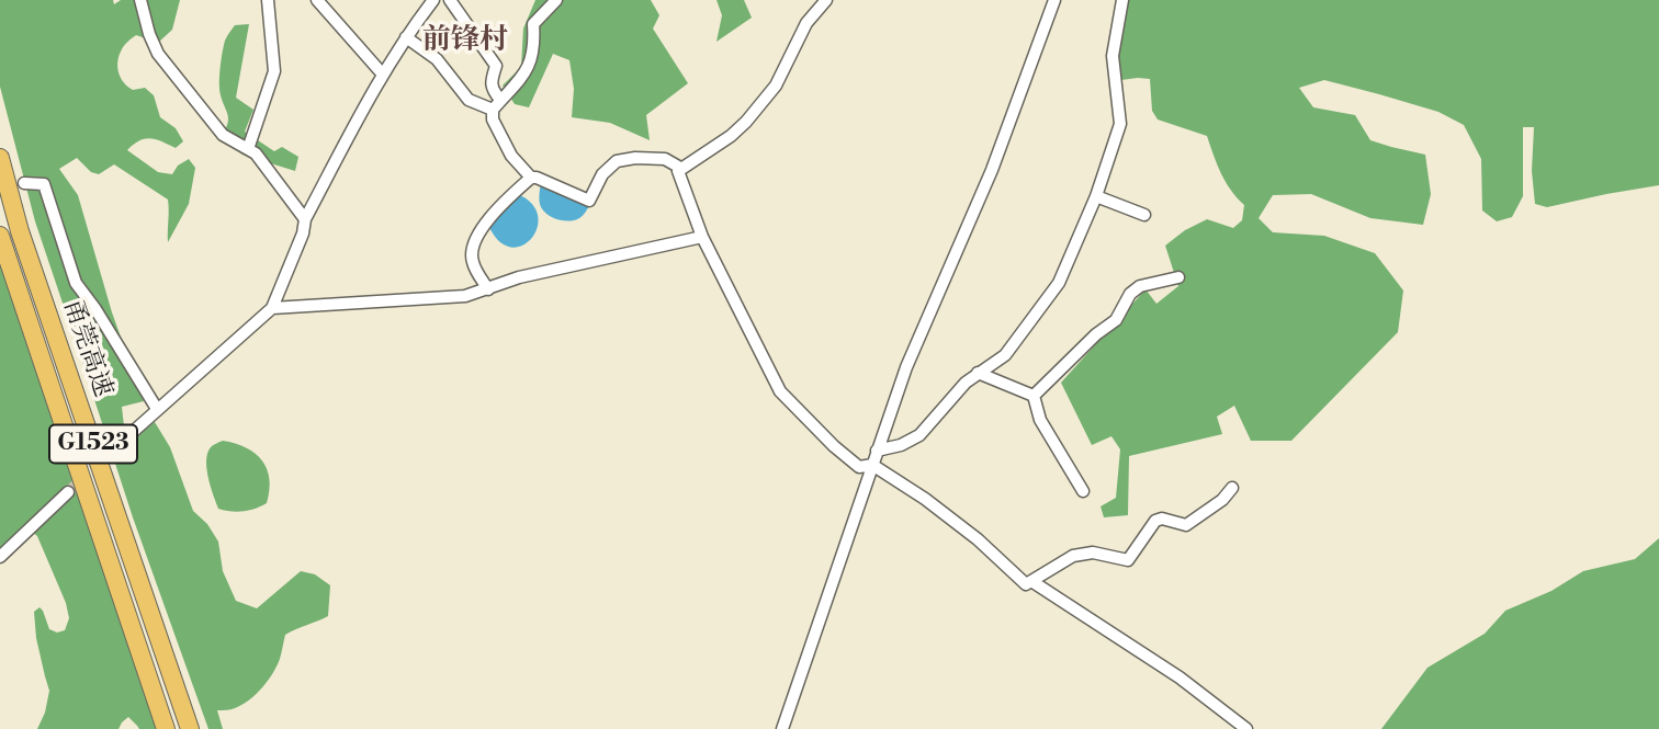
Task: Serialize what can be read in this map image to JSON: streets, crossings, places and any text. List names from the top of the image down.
{
  "streets": {
    "highway": ["甬莞高速", "G1523"]
  },
  "districts": ["前锋村"]
}
